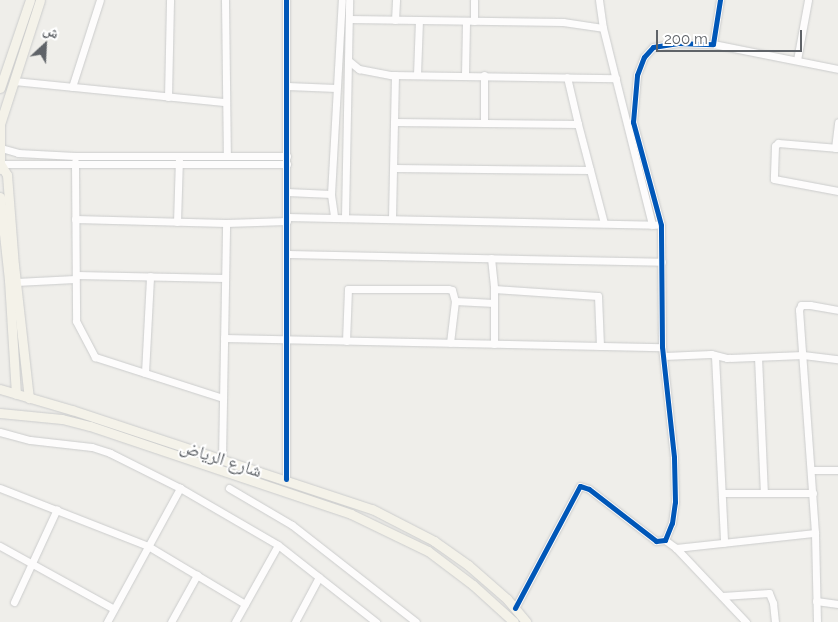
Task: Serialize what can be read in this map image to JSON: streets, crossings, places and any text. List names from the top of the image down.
{
  "streets": {
    "main road": ["شارع الرياض"]
  },
  "scale_bar": "200 m",
  "north": "top right"
}
